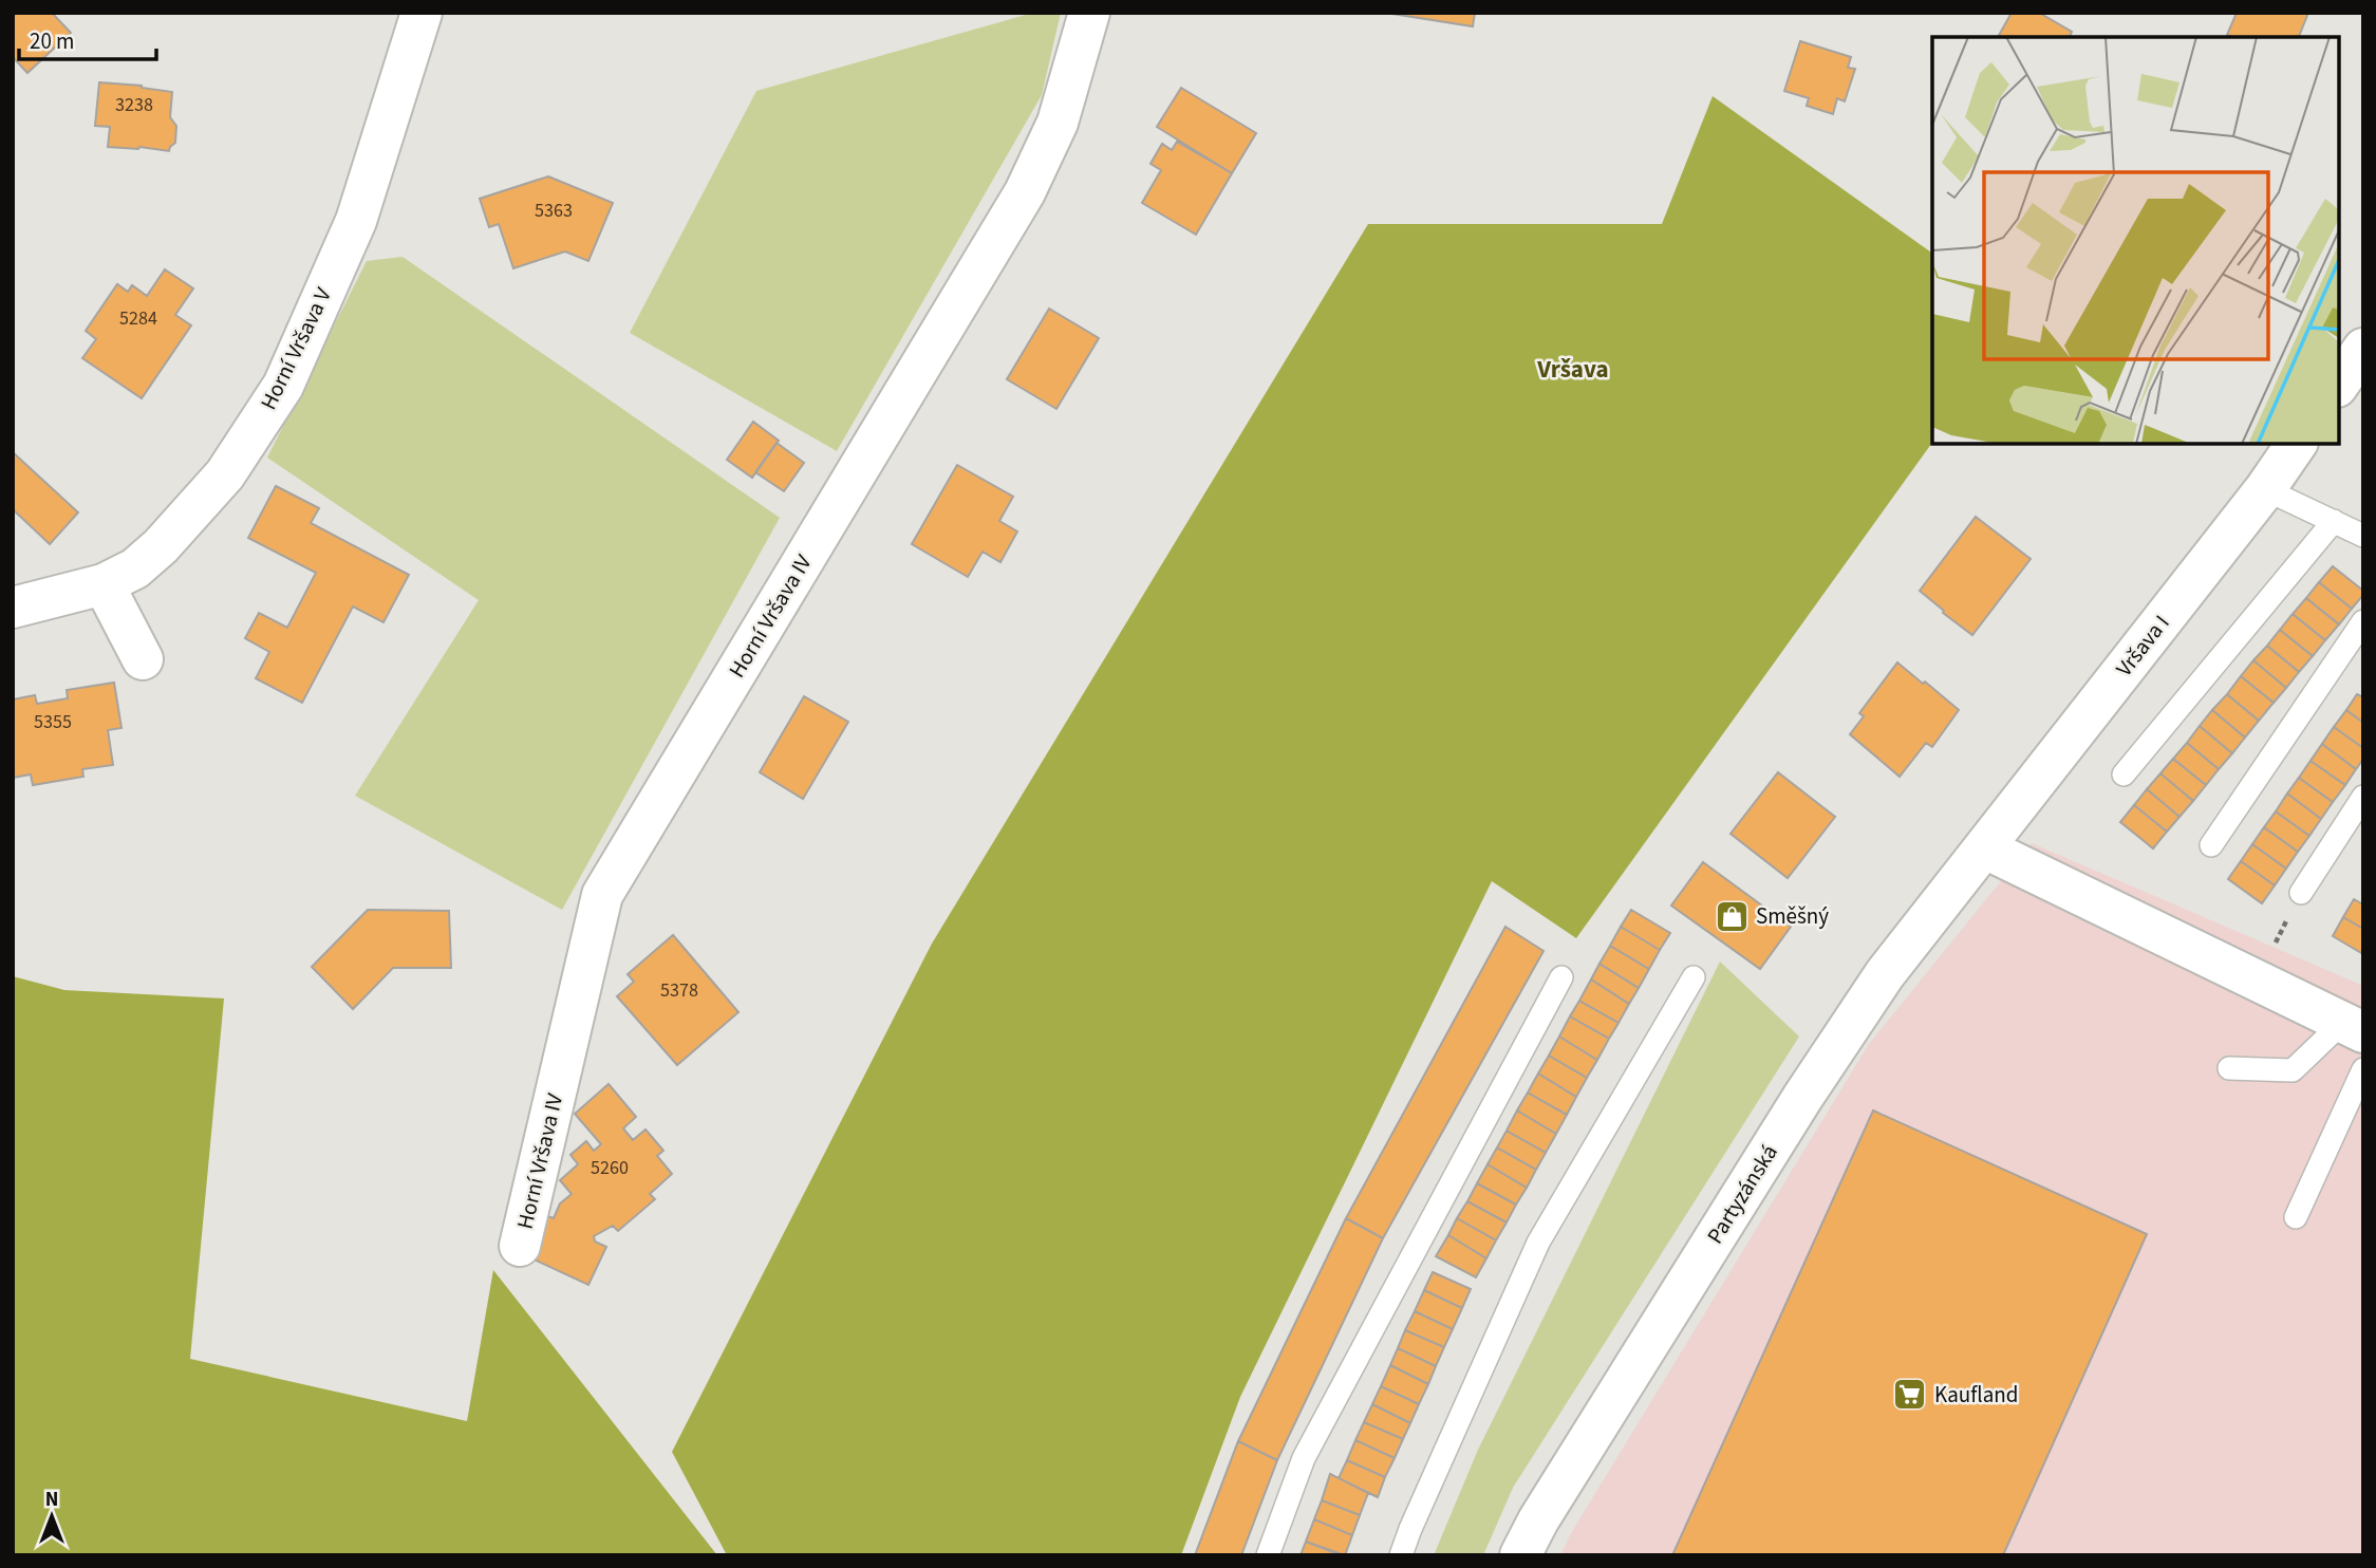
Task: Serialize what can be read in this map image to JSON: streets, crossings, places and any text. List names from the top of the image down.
{
  "streets": {
    "street": [
      "Horní Vršava V",
      "Horní Vršava IV",
      "Vršava I",
      "Partyzánská"
    ]
  },
  "crossings": [
    ["Vršava I", "Partyzánská"]
  ],
  "districts": ["Vršava"],
  "places": {
    "shop": ["Směšný"],
    "supermarket": ["Kaufland"]
  },
  "house_numbers": [
    "3238",
    "5363",
    "5284",
    "5355",
    "5378",
    "5260"
  ],
  "scale_bar": "20 m",
  "north": "top"
}
